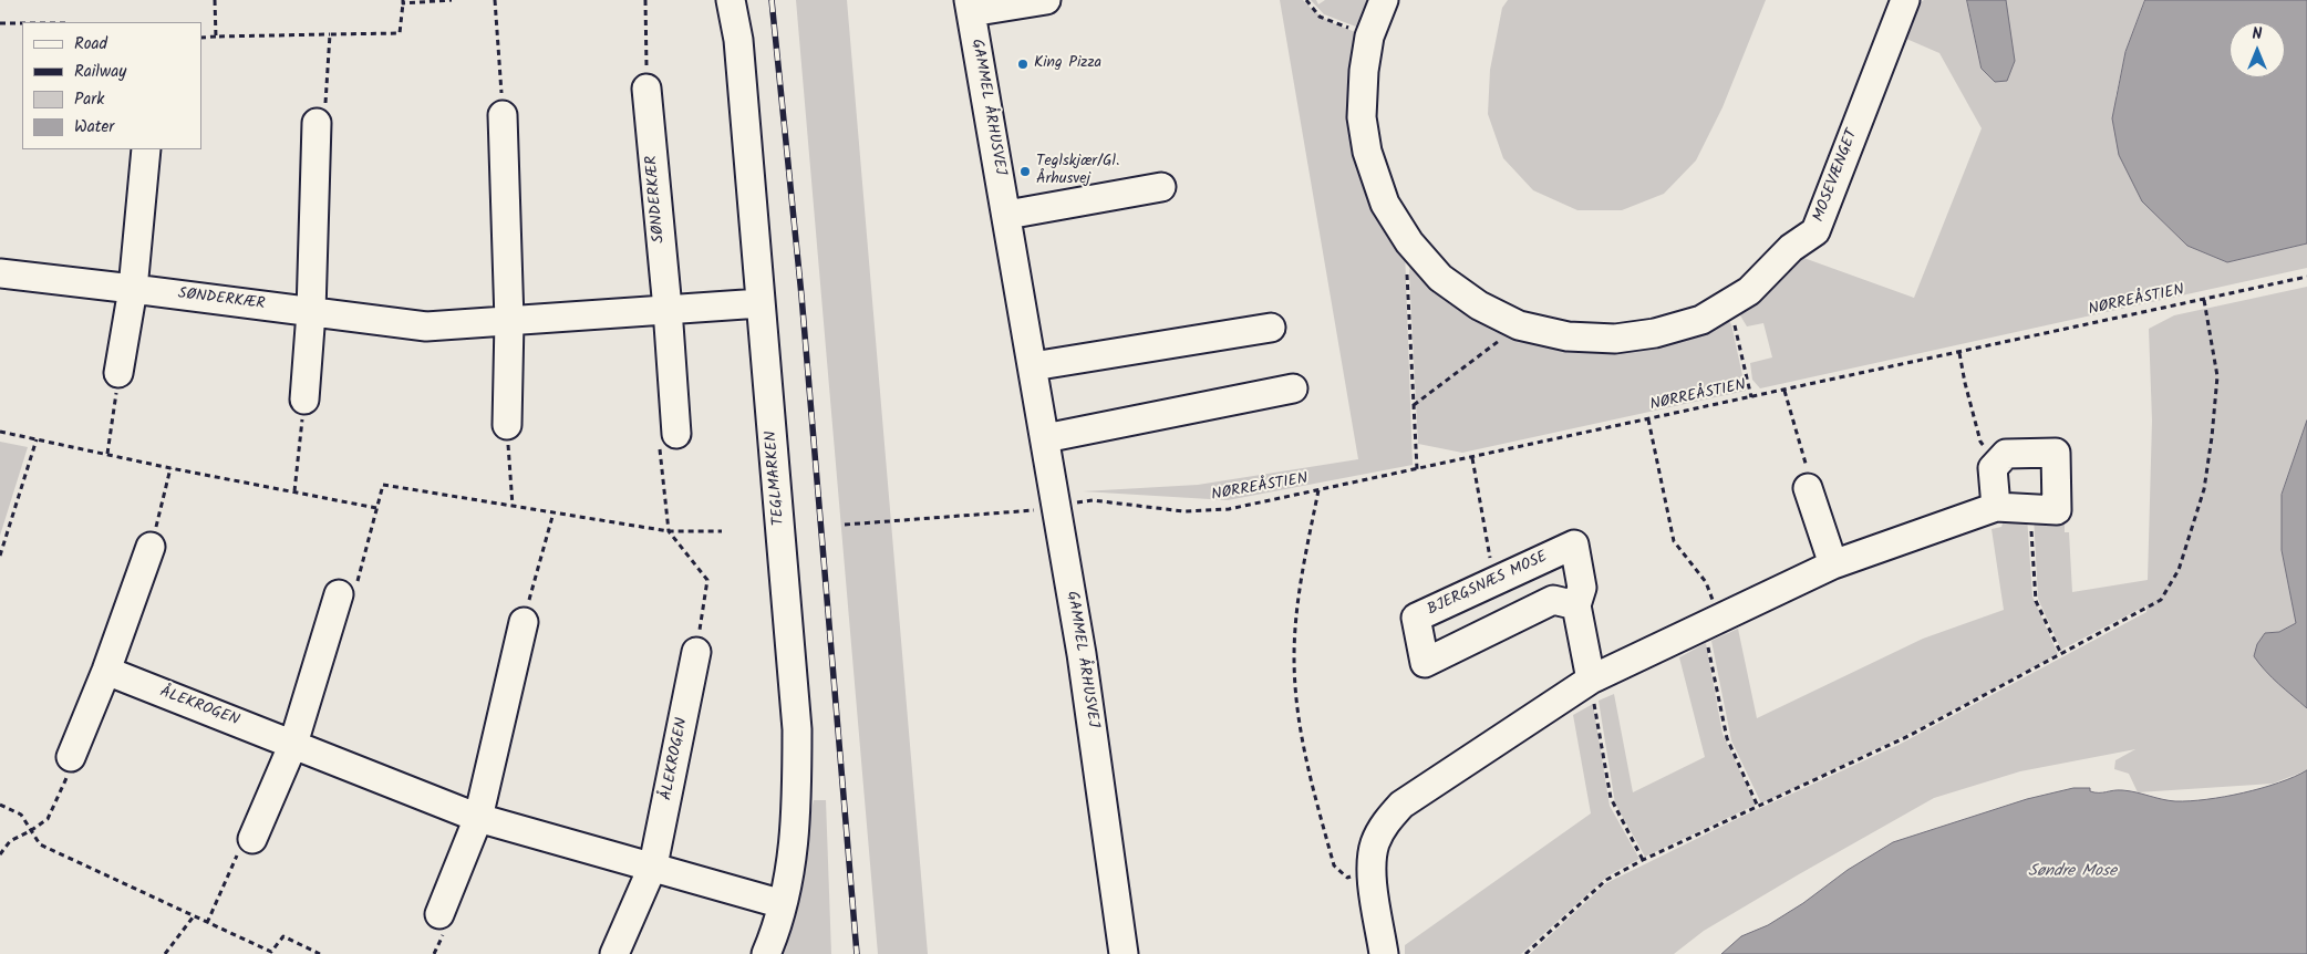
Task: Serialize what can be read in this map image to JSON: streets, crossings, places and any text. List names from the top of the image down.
{
  "streets": {
    "street": [
      "GAMMEL ÅRHUSVEJ",
      "MOSEVÆNGET",
      "SØNDERKÆR",
      "TEGLMARKEN",
      "BJERGSNÆS MOSE",
      "ÅLEKROGEN"
    ],
    "path": ["NØRREÅSTIEN"]
  },
  "crossings": [
    ["SØNDERKÆR", "TEGLMARKEN"],
    ["TEGLMARKEN", "ÅLEKROGEN"]
  ],
  "water": ["Søndre Mose"],
  "places": ["King Pizza", "Teglskjær/Gl. Århusvej"],
  "legend": [
    "Road",
    "Railway",
    "Park",
    "Water"
  ],
  "north": "top"
}
